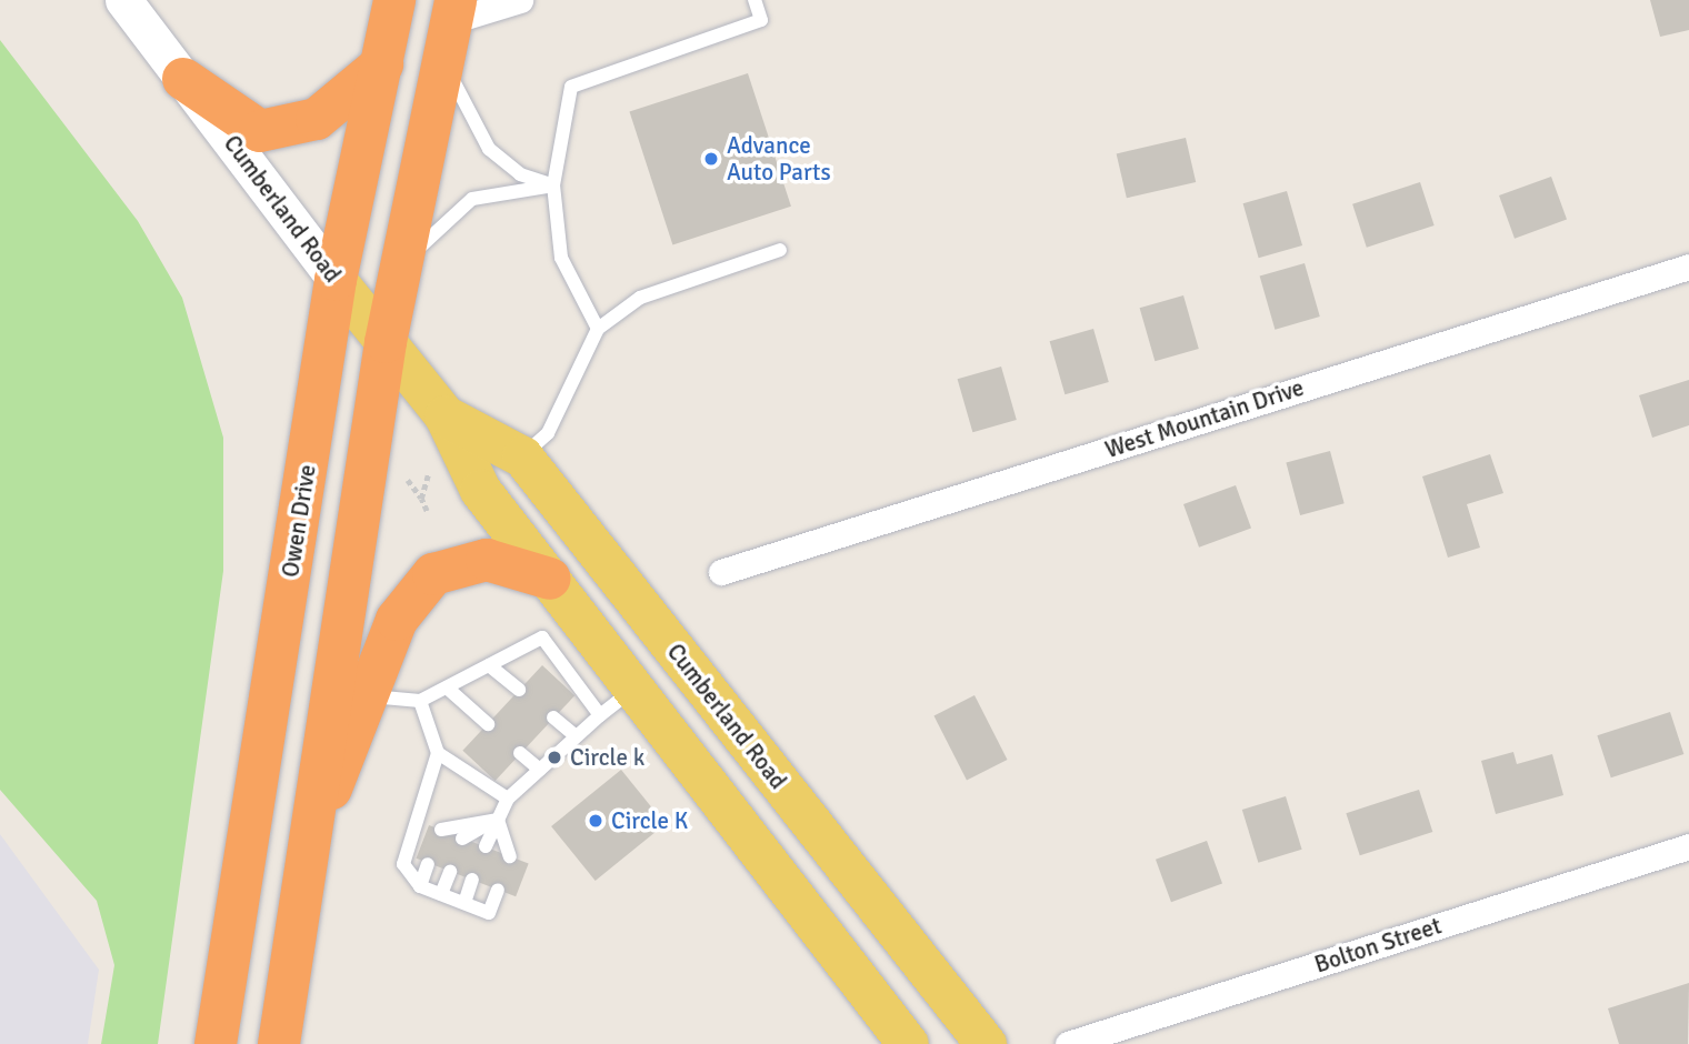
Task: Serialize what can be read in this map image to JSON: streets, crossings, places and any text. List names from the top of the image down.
{
  "streets": {
    "highway": ["Owen Drive"],
    "main road": ["Cumberland Road"],
    "street": ["West Mountain Drive", "Bolton Street"]
  },
  "crossings": [
    ["Cumberland Road", "Owen Drive"]
  ],
  "places": ["Advance Auto Parts", "Circle k", "Circle K"]
}
